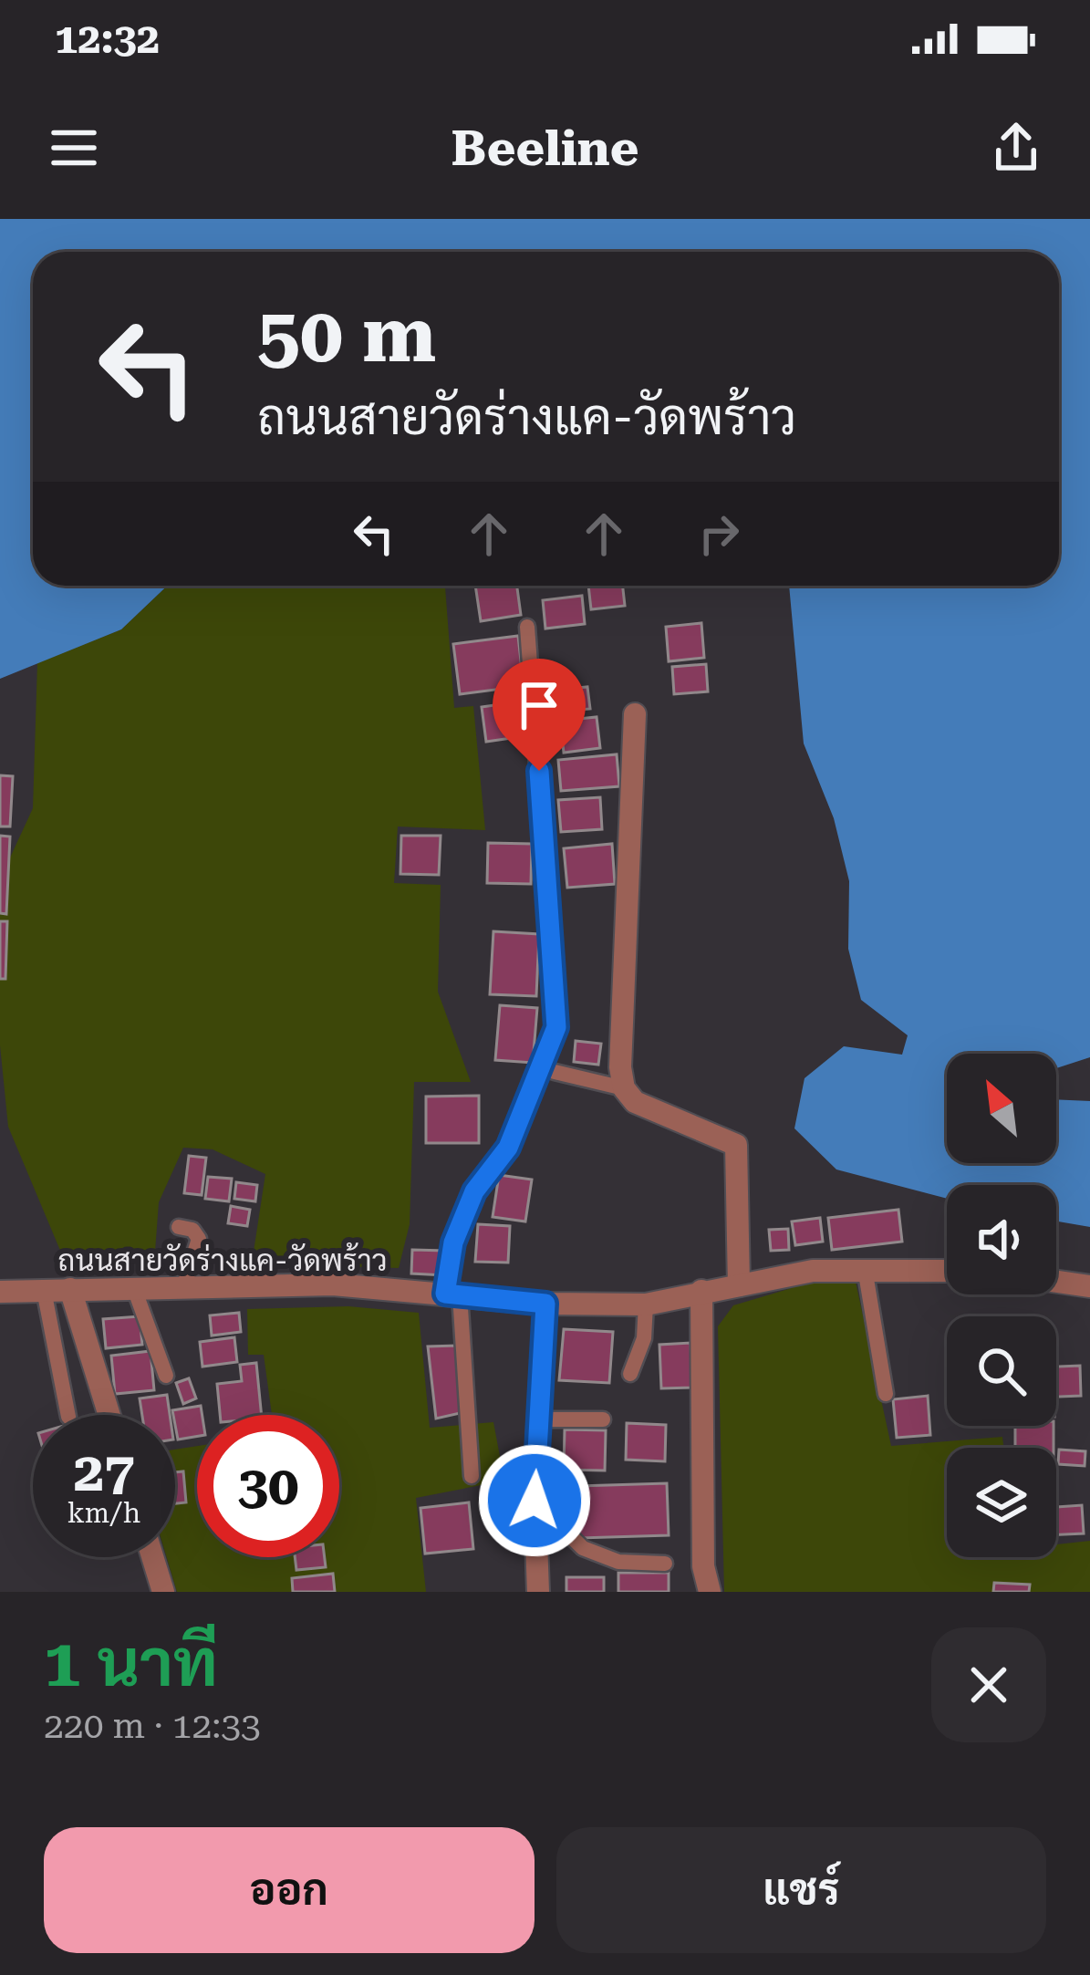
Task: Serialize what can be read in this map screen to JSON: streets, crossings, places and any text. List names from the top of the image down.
{
  "streets": {
    "street": ["ถนนสายวัดร่างแค-วัดพร้าว"]
  },
  "north": "top left",
  "page": {
    "status": "12:32",
    "header": "Beeline",
    "turn": ["50 m", "ถนนสายวัดร่างแค-วัดพร้าว"],
    "speed": "27 km/h",
    "limit": "30",
    "heading": ["1 นาที", "220 m · 12:33"],
    "buttons": ["ออก", "แชร์"]
  }
}
